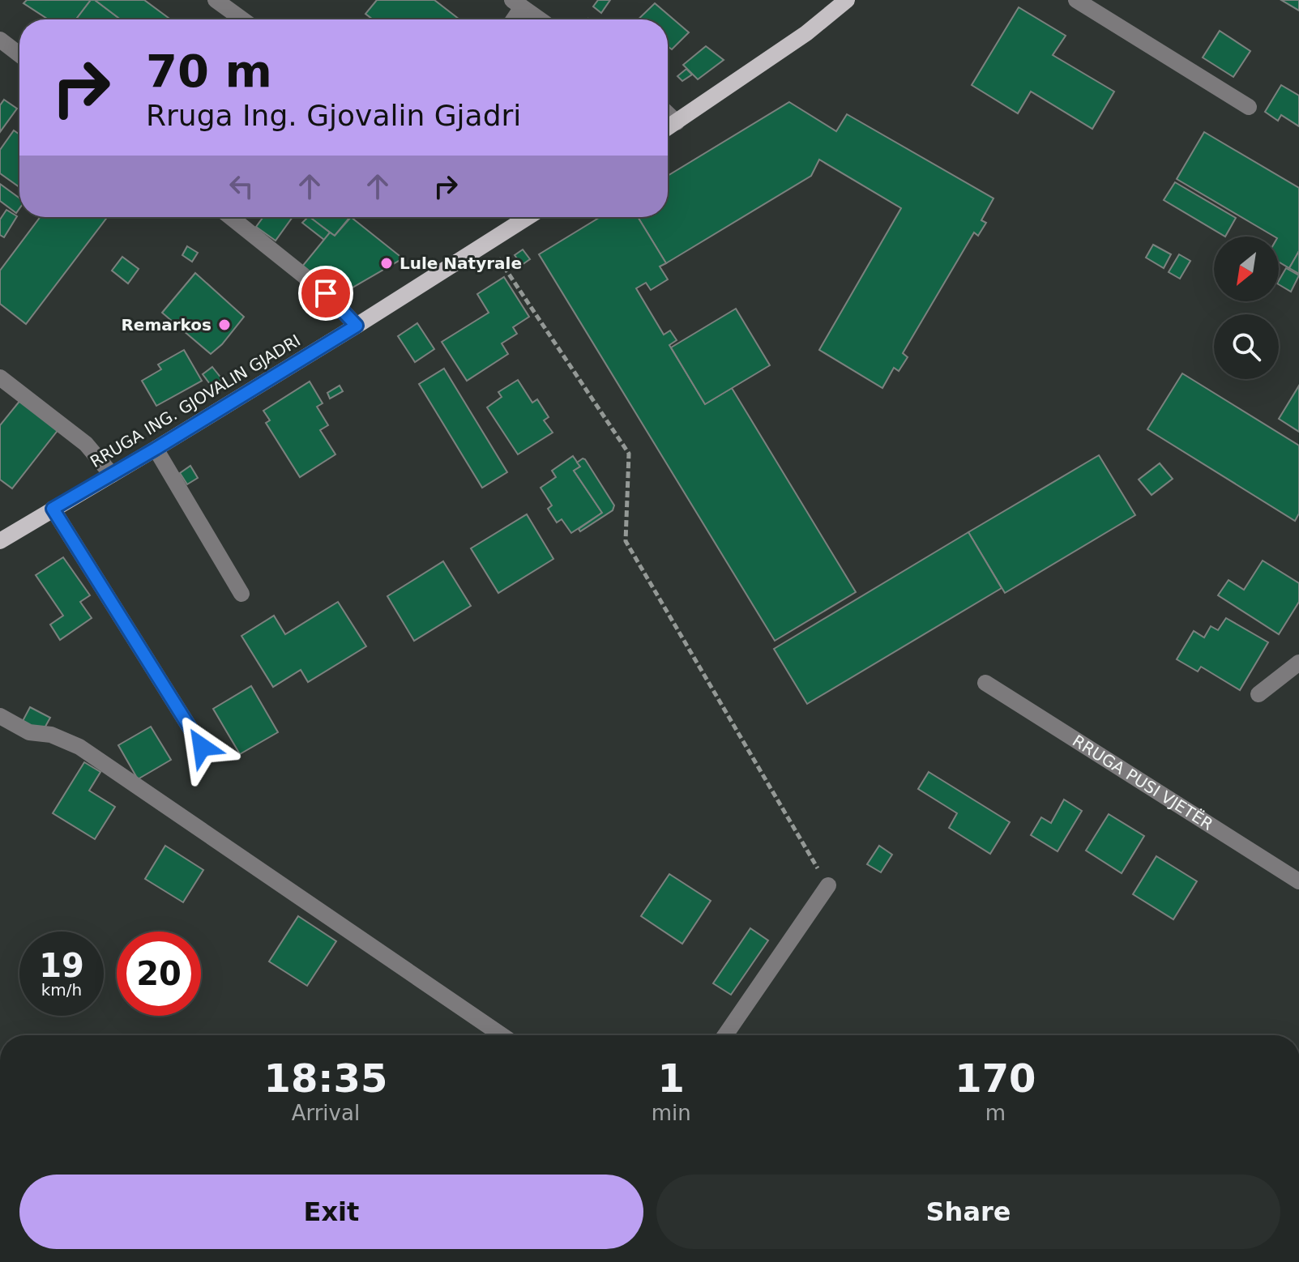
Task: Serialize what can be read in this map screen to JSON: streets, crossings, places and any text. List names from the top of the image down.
{
  "streets": {
    "main road": ["RRUGA ING. GJOVALIN GJADRI"],
    "street": ["RRUGA PUSI VJETËR"]
  },
  "places": ["Lule Natyrale", "Remarkos"],
  "north": "bottom left",
  "page": {
    "turn": ["70 m", "Rruga Ing. Gjovalin Gjadri"],
    "speed": "19 km/h",
    "limit": "20",
    "eta": [
      "18:35",
      "Arrival",
      "1",
      "min",
      "170",
      "m"
    ],
    "buttons": ["Exit", "Share"]
  }
}
